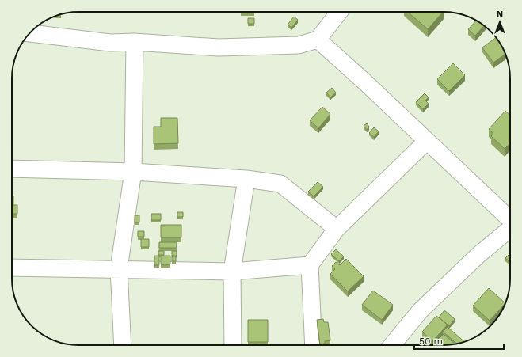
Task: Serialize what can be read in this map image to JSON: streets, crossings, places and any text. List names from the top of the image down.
{
  "scale_bar": "50 m",
  "north": "top"
}
